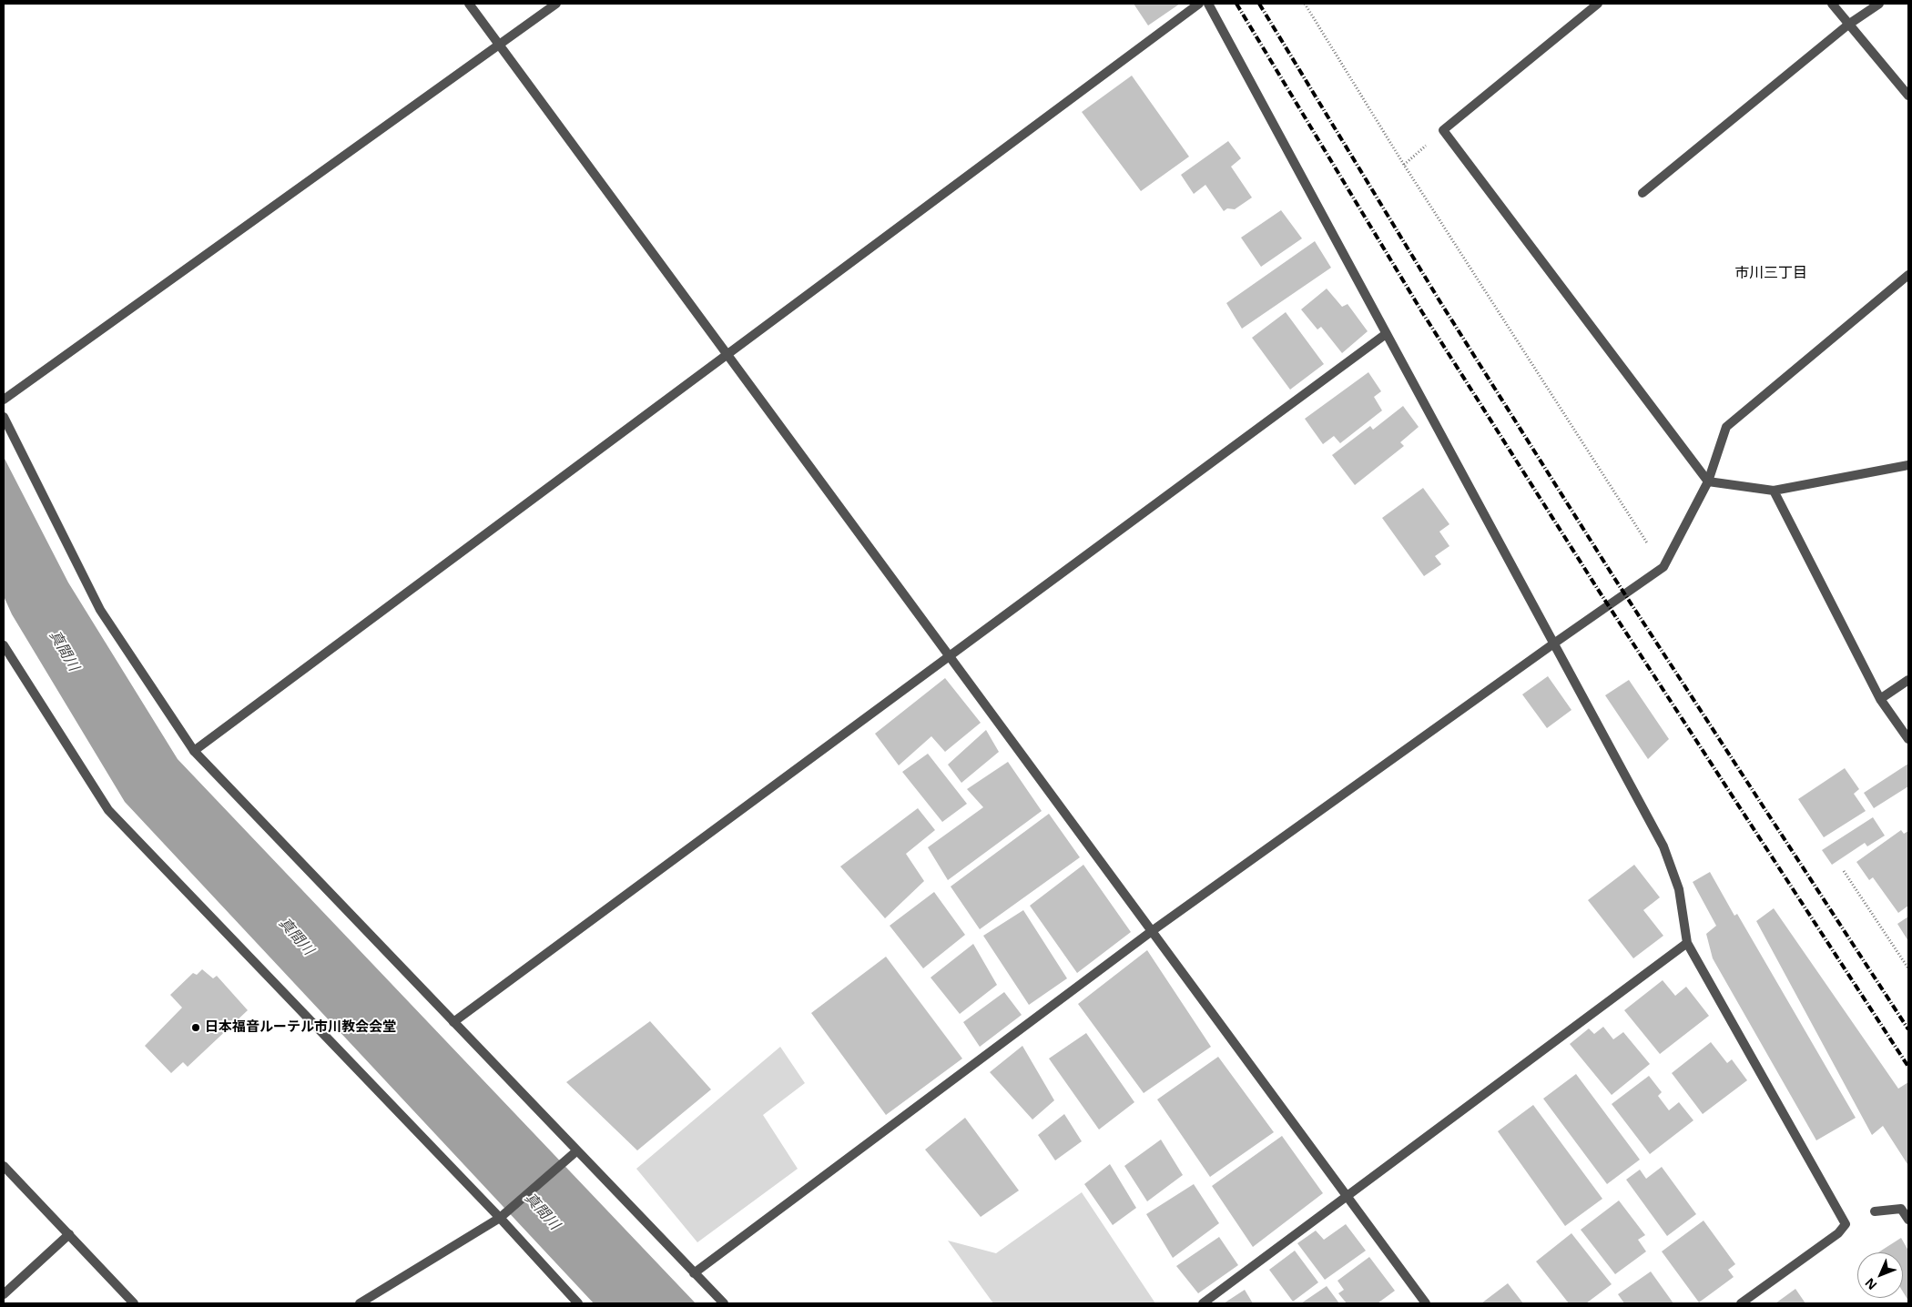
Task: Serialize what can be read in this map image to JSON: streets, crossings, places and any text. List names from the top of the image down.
{
  "districts": ["市川三丁目"],
  "water": ["真間川"],
  "places": ["日本福音ルーテル市川教会会堂"],
  "north": "bottom left"
}
